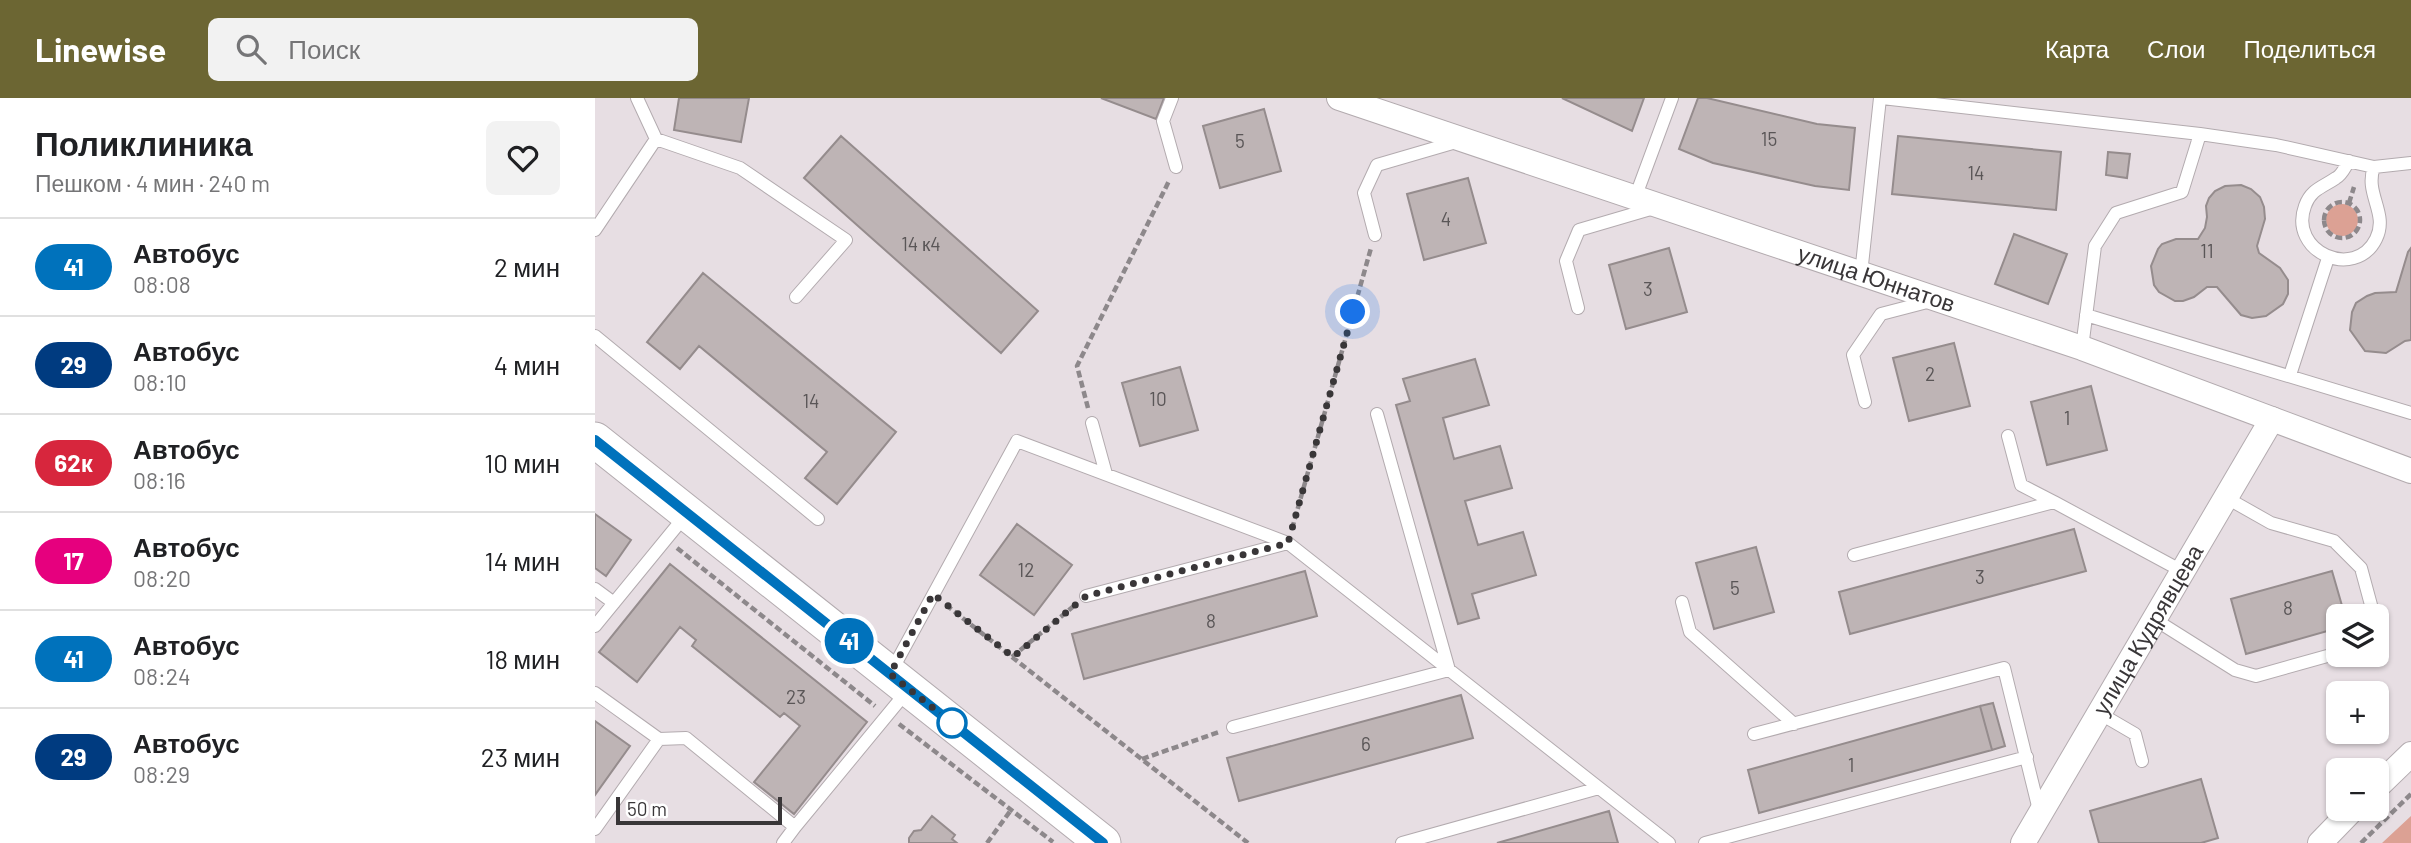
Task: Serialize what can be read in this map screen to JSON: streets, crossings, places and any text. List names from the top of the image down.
{
  "streets": {
    "street": ["улица Юннатов", "улица Кудрявцева"]
  },
  "crossings": [
    ["улица Юннатов", "улица Кудрявцева"]
  ],
  "lines": ["bus line 41"],
  "house_numbers": [
    "15",
    "5",
    "14",
    "4",
    "14 к4",
    "11",
    "3",
    "2",
    "10",
    "14",
    "1",
    "12",
    "3",
    "5",
    "8",
    "8",
    "23",
    "6",
    "1"
  ],
  "scale_bar": "50 m",
  "page": {
    "header": "Linewise",
    "search": "Поиск",
    "nav": ["Карта", "Слои", "Поделиться"],
    "heading": ["Поликлиника", "Пешком · 4 мин · 240 m"],
    "on_map": "41",
    "list": [
      {
        "mark": "41",
        "name": "Автобус",
        "note": "08:08",
        "value": "2 мин"
      },
      {
        "mark": "29",
        "name": "Автобус",
        "note": "08:10",
        "value": "4 мин"
      },
      {
        "mark": "62к",
        "name": "Автобус",
        "note": "08:16",
        "value": "10 мин"
      },
      {
        "mark": "17",
        "name": "Автобус",
        "note": "08:20",
        "value": "14 мин"
      },
      {
        "mark": "41",
        "name": "Автобус",
        "note": "08:24",
        "value": "18 мин"
      },
      {
        "mark": "29",
        "name": "Автобус",
        "note": "08:29",
        "value": "23 мин"
      }
    ],
    "map_buttons": ["+", "−"],
    "scale": "50 m"
  }
}
